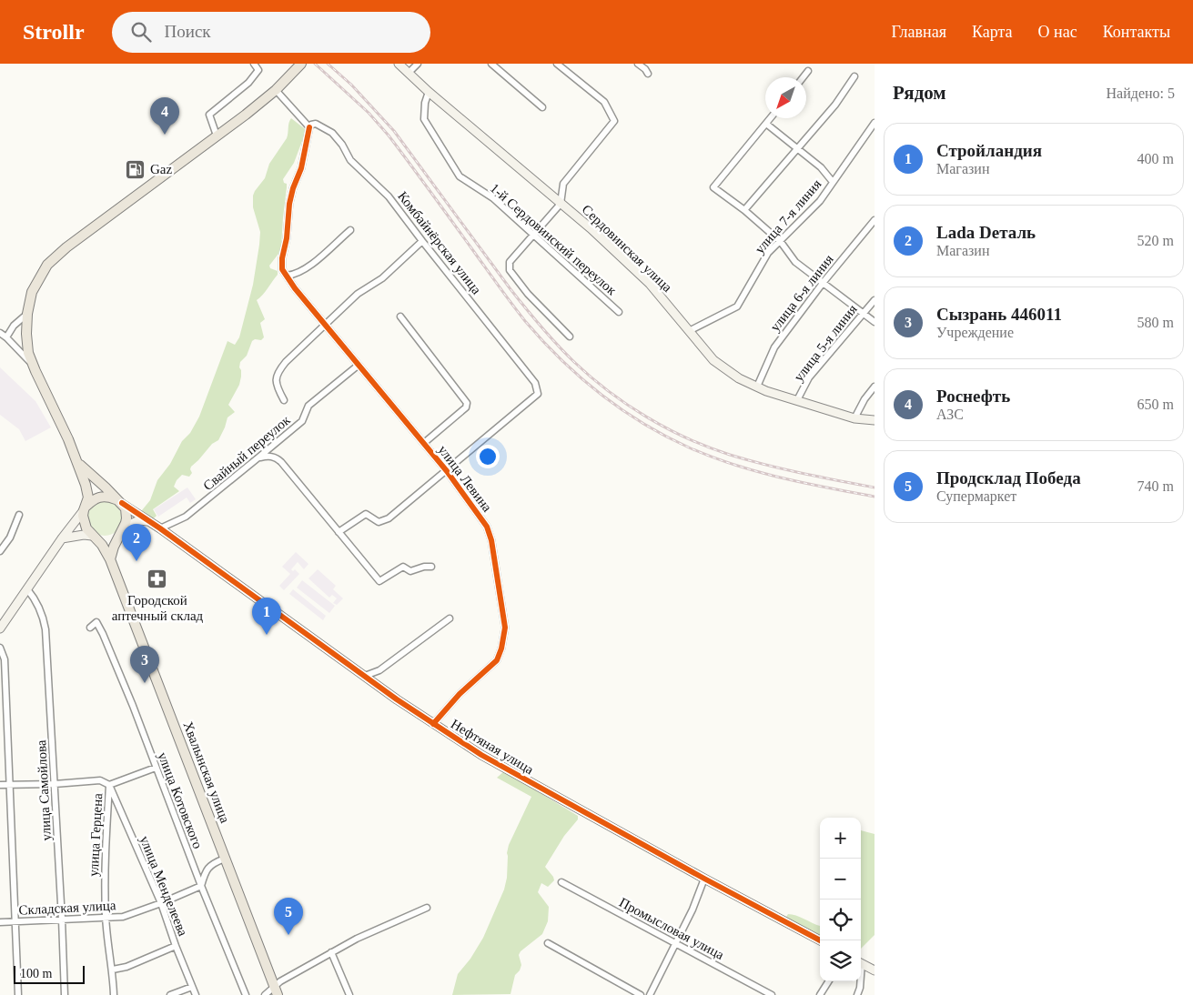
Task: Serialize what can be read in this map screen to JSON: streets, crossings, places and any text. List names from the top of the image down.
{
  "streets": {
    "main road": ["Хвалынская улица"],
    "street": [
      "улица 7-я линия",
      "1-й Сердовинский переулок",
      "Комбайнёрская улица",
      "Сердовинская улица",
      "улица 6-я линия",
      "улица 5-я линия",
      "Свайный переулок",
      "улица Левина",
      "Нефтяная улица",
      "улица Самойлова",
      "улица Котовского",
      "улица Герцена",
      "улица Менделеева",
      "Складская улица",
      "Промысловая улица"
    ]
  },
  "crossings": [
    ["улица 7-я линия", "Сердовинская улица"],
    ["1-й Сердовинский переулок", "Сердовинская улица"],
    ["Комбайнёрская улица", "улица Левина"],
    ["Сердовинская улица", "улица 6-я линия"],
    ["Сердовинская улица", "улица 5-я линия"],
    ["Свайный переулок", "улица Левина"],
    ["Свайный переулок", "Нефтяная улица"],
    ["улица Левина", "Нефтяная улица"],
    ["Нефтяная улица", "Хвалынская улица"],
    ["улица Самойлова", "Складская улица"],
    ["улица Котовского", "Складская улица"],
    ["улица Герцена", "улица Менделеева"],
    ["улица Герцена", "Складская улица"],
    ["улица Менделеева", "Складская улица"]
  ],
  "places": {
    "fuel station": ["Gaz"],
    "pharmacy": ["Городской аптечный склад"]
  },
  "scale_bar": "100 m",
  "north": "bottom left",
  "page": {
    "header": "Strollr",
    "search": "Поиск",
    "nav": [
      "Главная",
      "Карта",
      "О нас",
      "Контакты"
    ],
    "heading": ["Рядом", "Найдено: 5"],
    "pins": [
      "4",
      "2",
      "1",
      "3",
      "5"
    ],
    "list": [
      {
        "mark": "1",
        "name": "Стройландия",
        "note": "Магазин",
        "value": "400 m"
      },
      {
        "mark": "2",
        "name": "Lada Dеталь",
        "note": "Магазин",
        "value": "520 m"
      },
      {
        "mark": "3",
        "name": "Сызрань 446011",
        "note": "Учреждение",
        "value": "580 m"
      },
      {
        "mark": "4",
        "name": "Роснефть",
        "note": "АЗС",
        "value": "650 m"
      },
      {
        "mark": "5",
        "name": "Продсклад Победа",
        "note": "Супермаркет",
        "value": "740 m"
      }
    ],
    "map_buttons": ["+", "−"],
    "scale": "100 m"
  }
}
